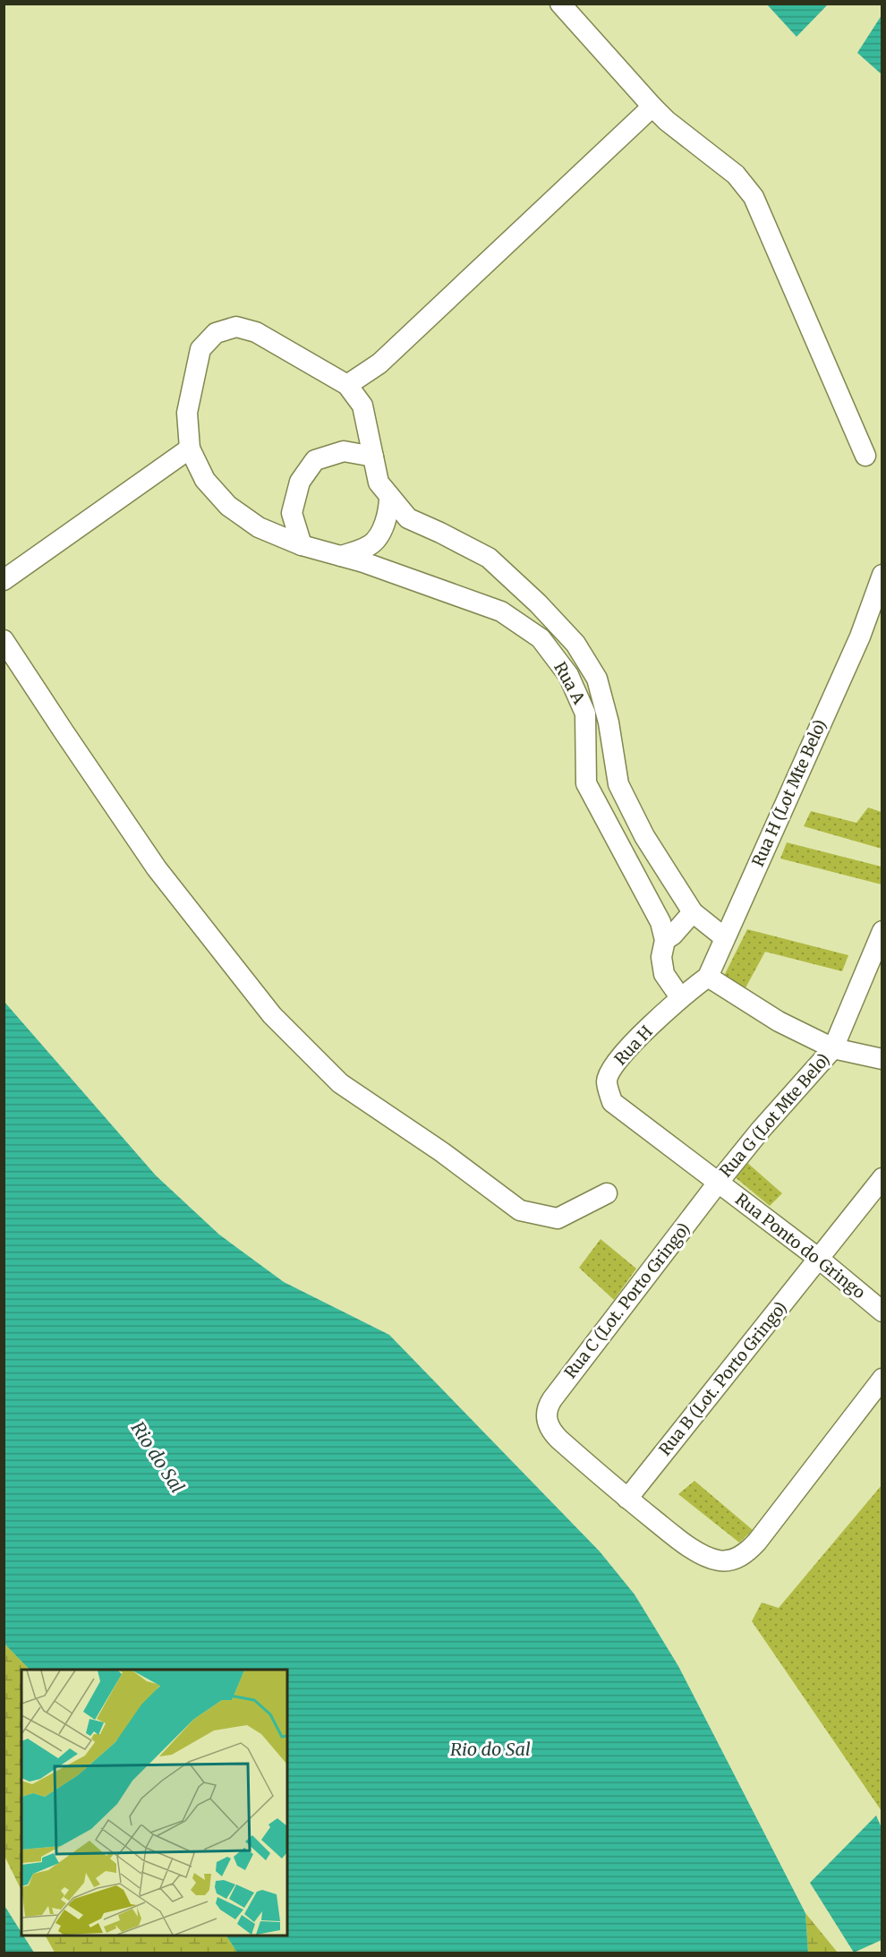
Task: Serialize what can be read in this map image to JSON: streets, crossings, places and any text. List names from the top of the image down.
{
  "streets": {
    "street": [
      "Rua A",
      "Rua H (Lot Mte Belo)",
      "Rua H",
      "Rua G (Lot Mte Belo)",
      "Rua Ponto do Gringo",
      "Rua C (Lot. Porto Gringo)",
      "Rua B (Lot. Porto Gringo)"
    ]
  },
  "crossings": [
    ["Rua A", "Rua H (Lot Mte Belo)"],
    ["Rua A", "Rua H"],
    ["Rua H (Lot Mte Belo)", "Rua H"],
    ["Rua H", "Rua Ponto do Gringo"],
    ["Rua G (Lot Mte Belo)", "Rua Ponto do Gringo"],
    ["Rua G (Lot Mte Belo)", "Rua C (Lot. Porto Gringo)"],
    ["Rua Ponto do Gringo", "Rua C (Lot. Porto Gringo)"],
    ["Rua Ponto do Gringo", "Rua B (Lot. Porto Gringo)"],
    ["Rua C (Lot. Porto Gringo)", "Rua B (Lot. Porto Gringo)"]
  ],
  "water": ["Rio do Sal"]
}
